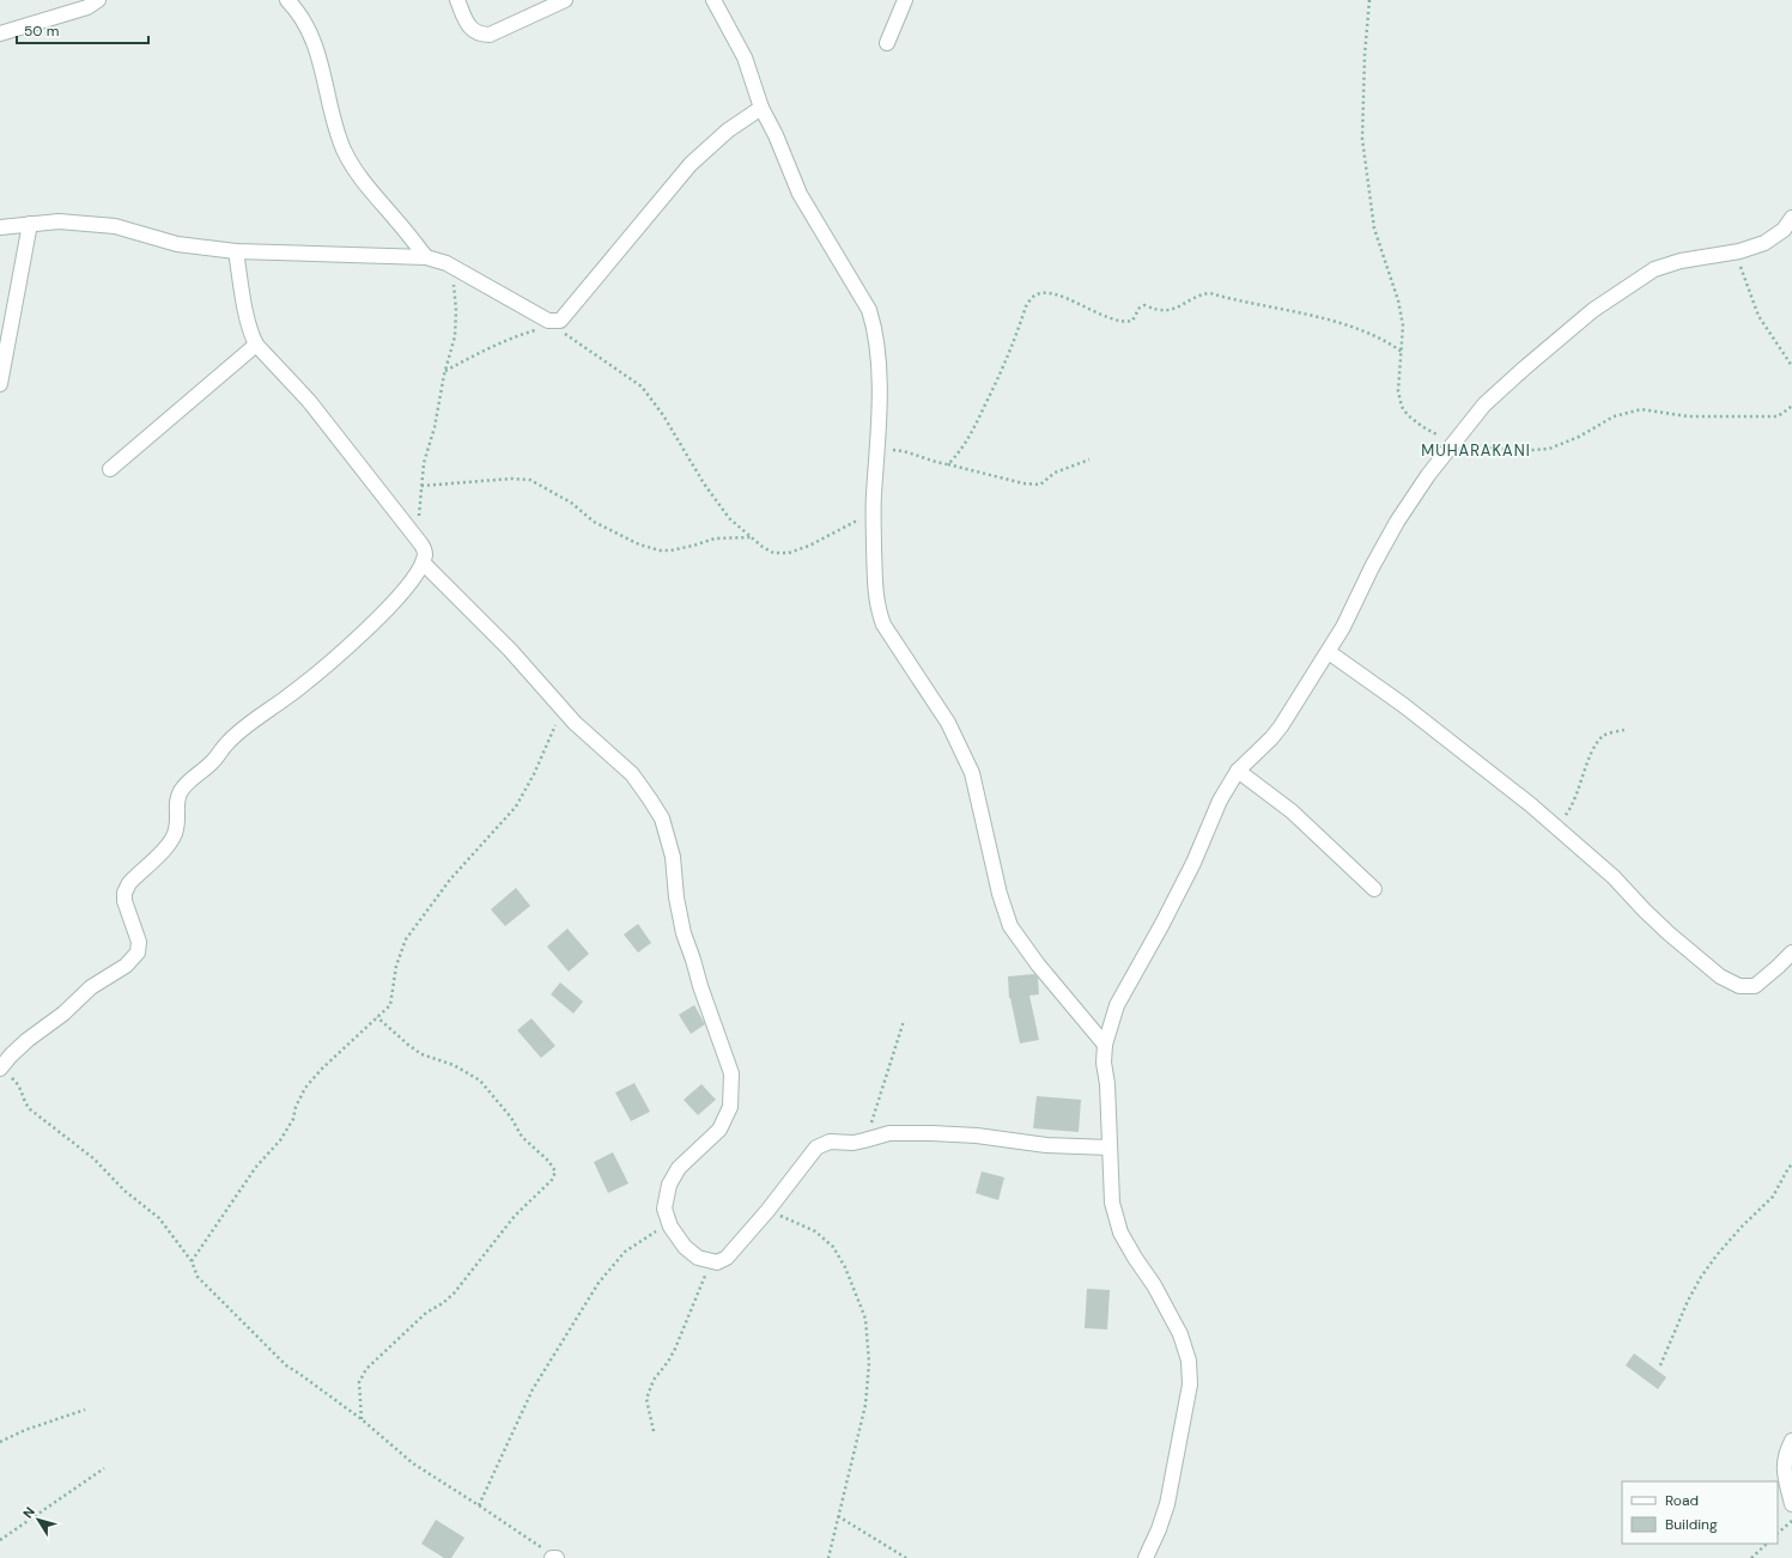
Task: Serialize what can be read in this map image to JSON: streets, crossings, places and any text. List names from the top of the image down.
{
  "districts": ["MUHARAKANI"],
  "legend": ["Road", "Building"],
  "scale_bar": "50 m",
  "north": "top left"
}
